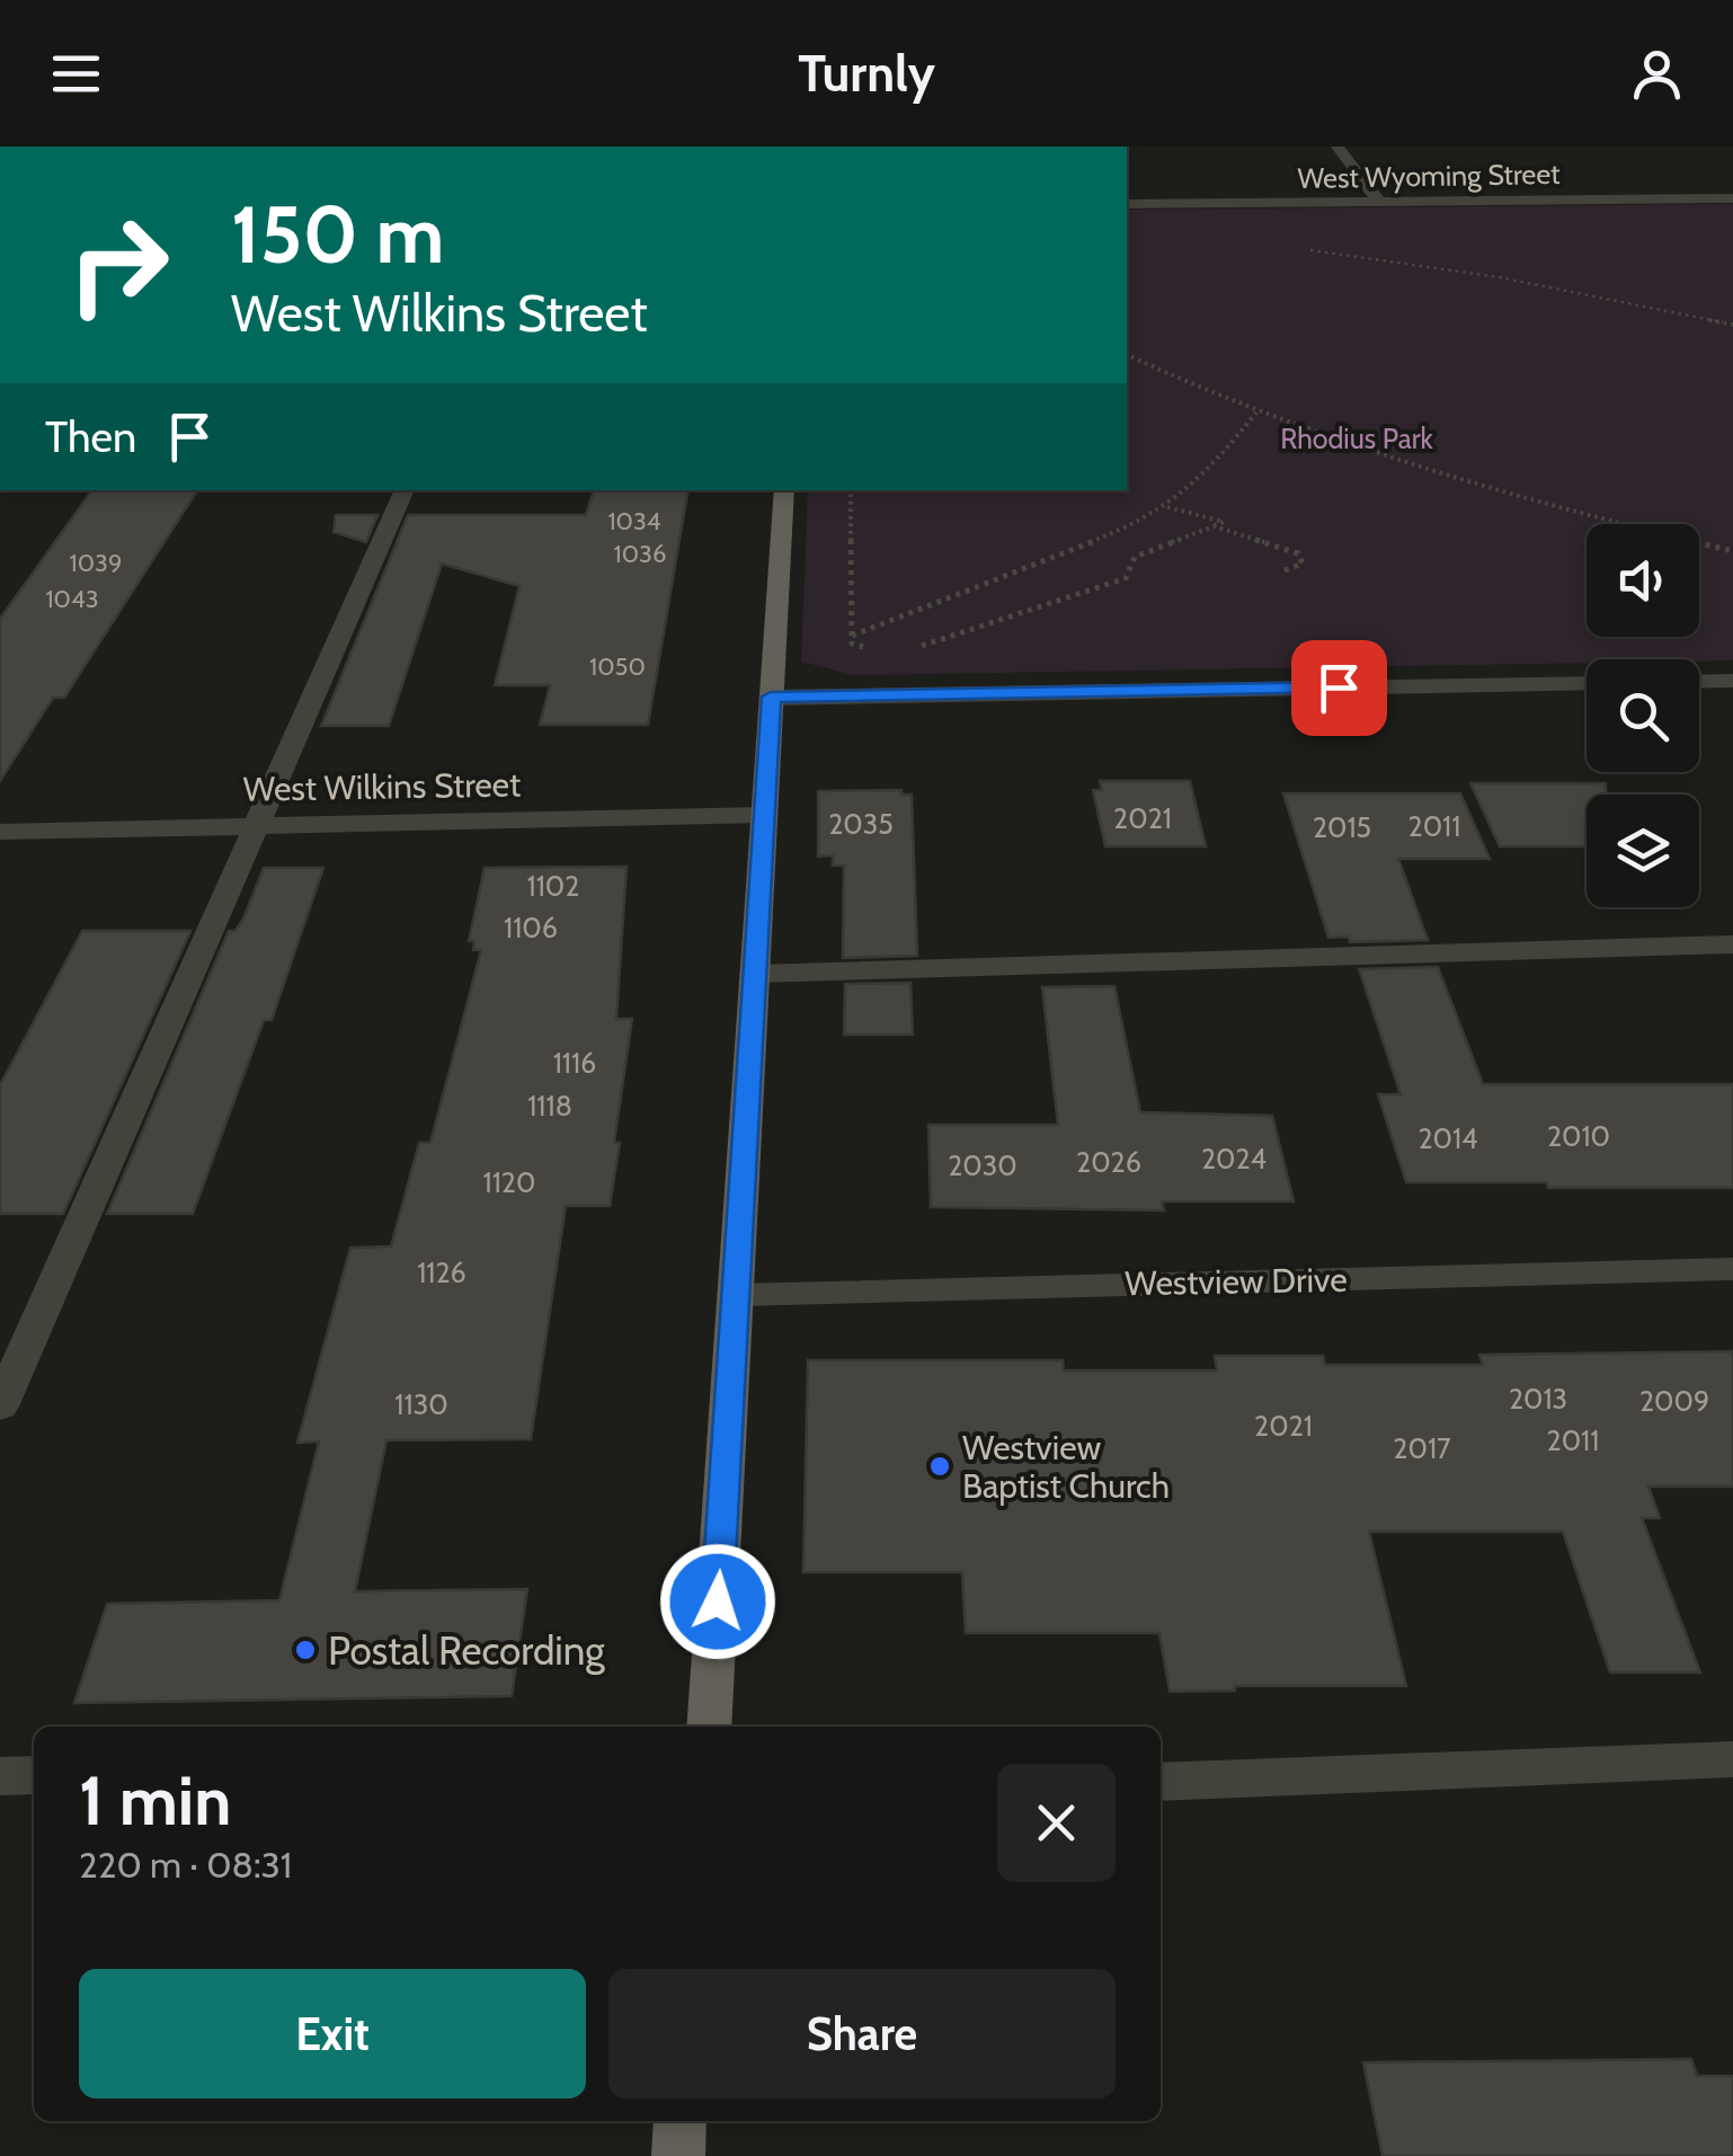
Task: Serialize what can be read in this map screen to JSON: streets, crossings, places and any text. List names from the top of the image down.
{
  "streets": {
    "street": ["West Wyoming Street", "West Wilkins Street", "Westview Drive"]
  },
  "parks": ["Rhodius Park"],
  "places": ["Westview Baptist Church", "Postal Recording"],
  "house_numbers": [
    "1034",
    "1036",
    "1039",
    "1043",
    "1050",
    "2021",
    "2035",
    "2011",
    "2015",
    "1102",
    "1106",
    "1116",
    "1118",
    "2010",
    "2014",
    "2024",
    "2026",
    "2030",
    "1120",
    "1126",
    "2013",
    "2009",
    "1130",
    "2021",
    "2011",
    "2017"
  ],
  "page": {
    "header": "Turnly",
    "turn": ["150 m", "West Wilkins Street"],
    "then": "Then",
    "heading": ["1 min", "220 m · 08:31"],
    "buttons": ["Exit", "Share"]
  }
}
